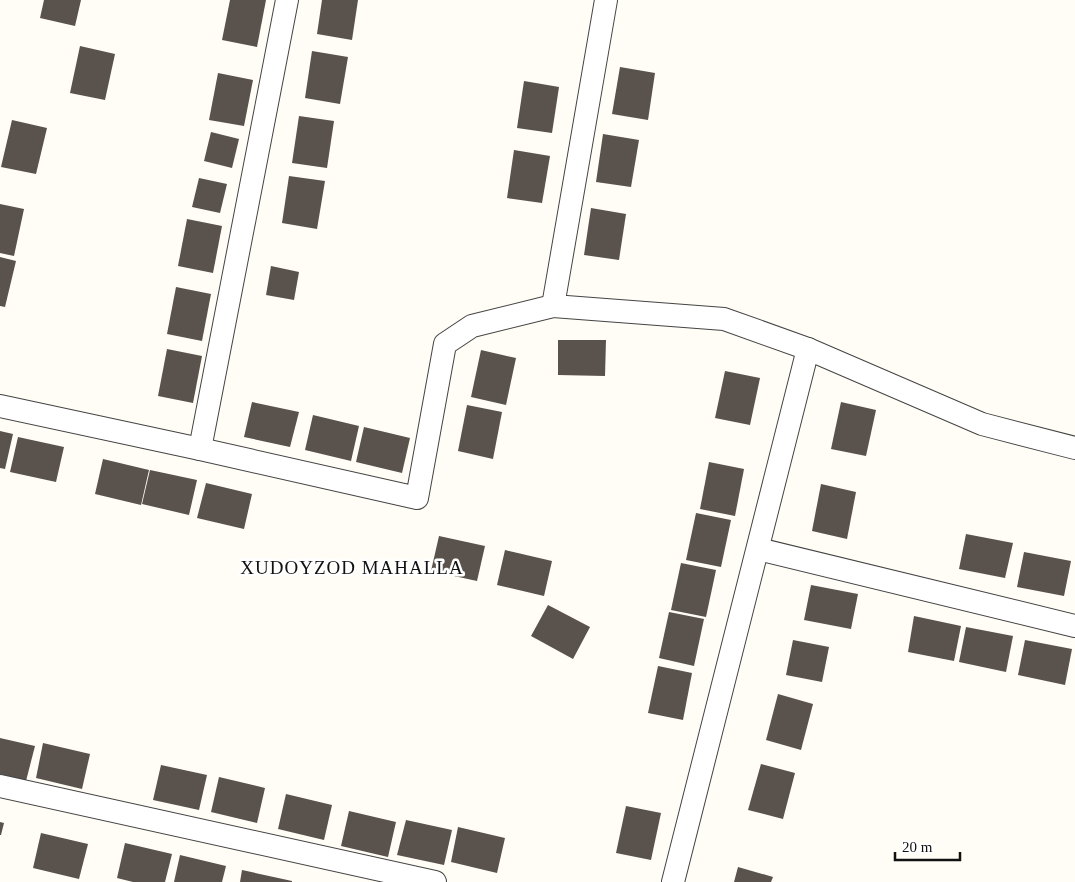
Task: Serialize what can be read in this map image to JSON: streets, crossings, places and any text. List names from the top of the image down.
{
  "districts": ["XUDOYZOD MAHALLA"],
  "scale_bar": "20 m"
}
